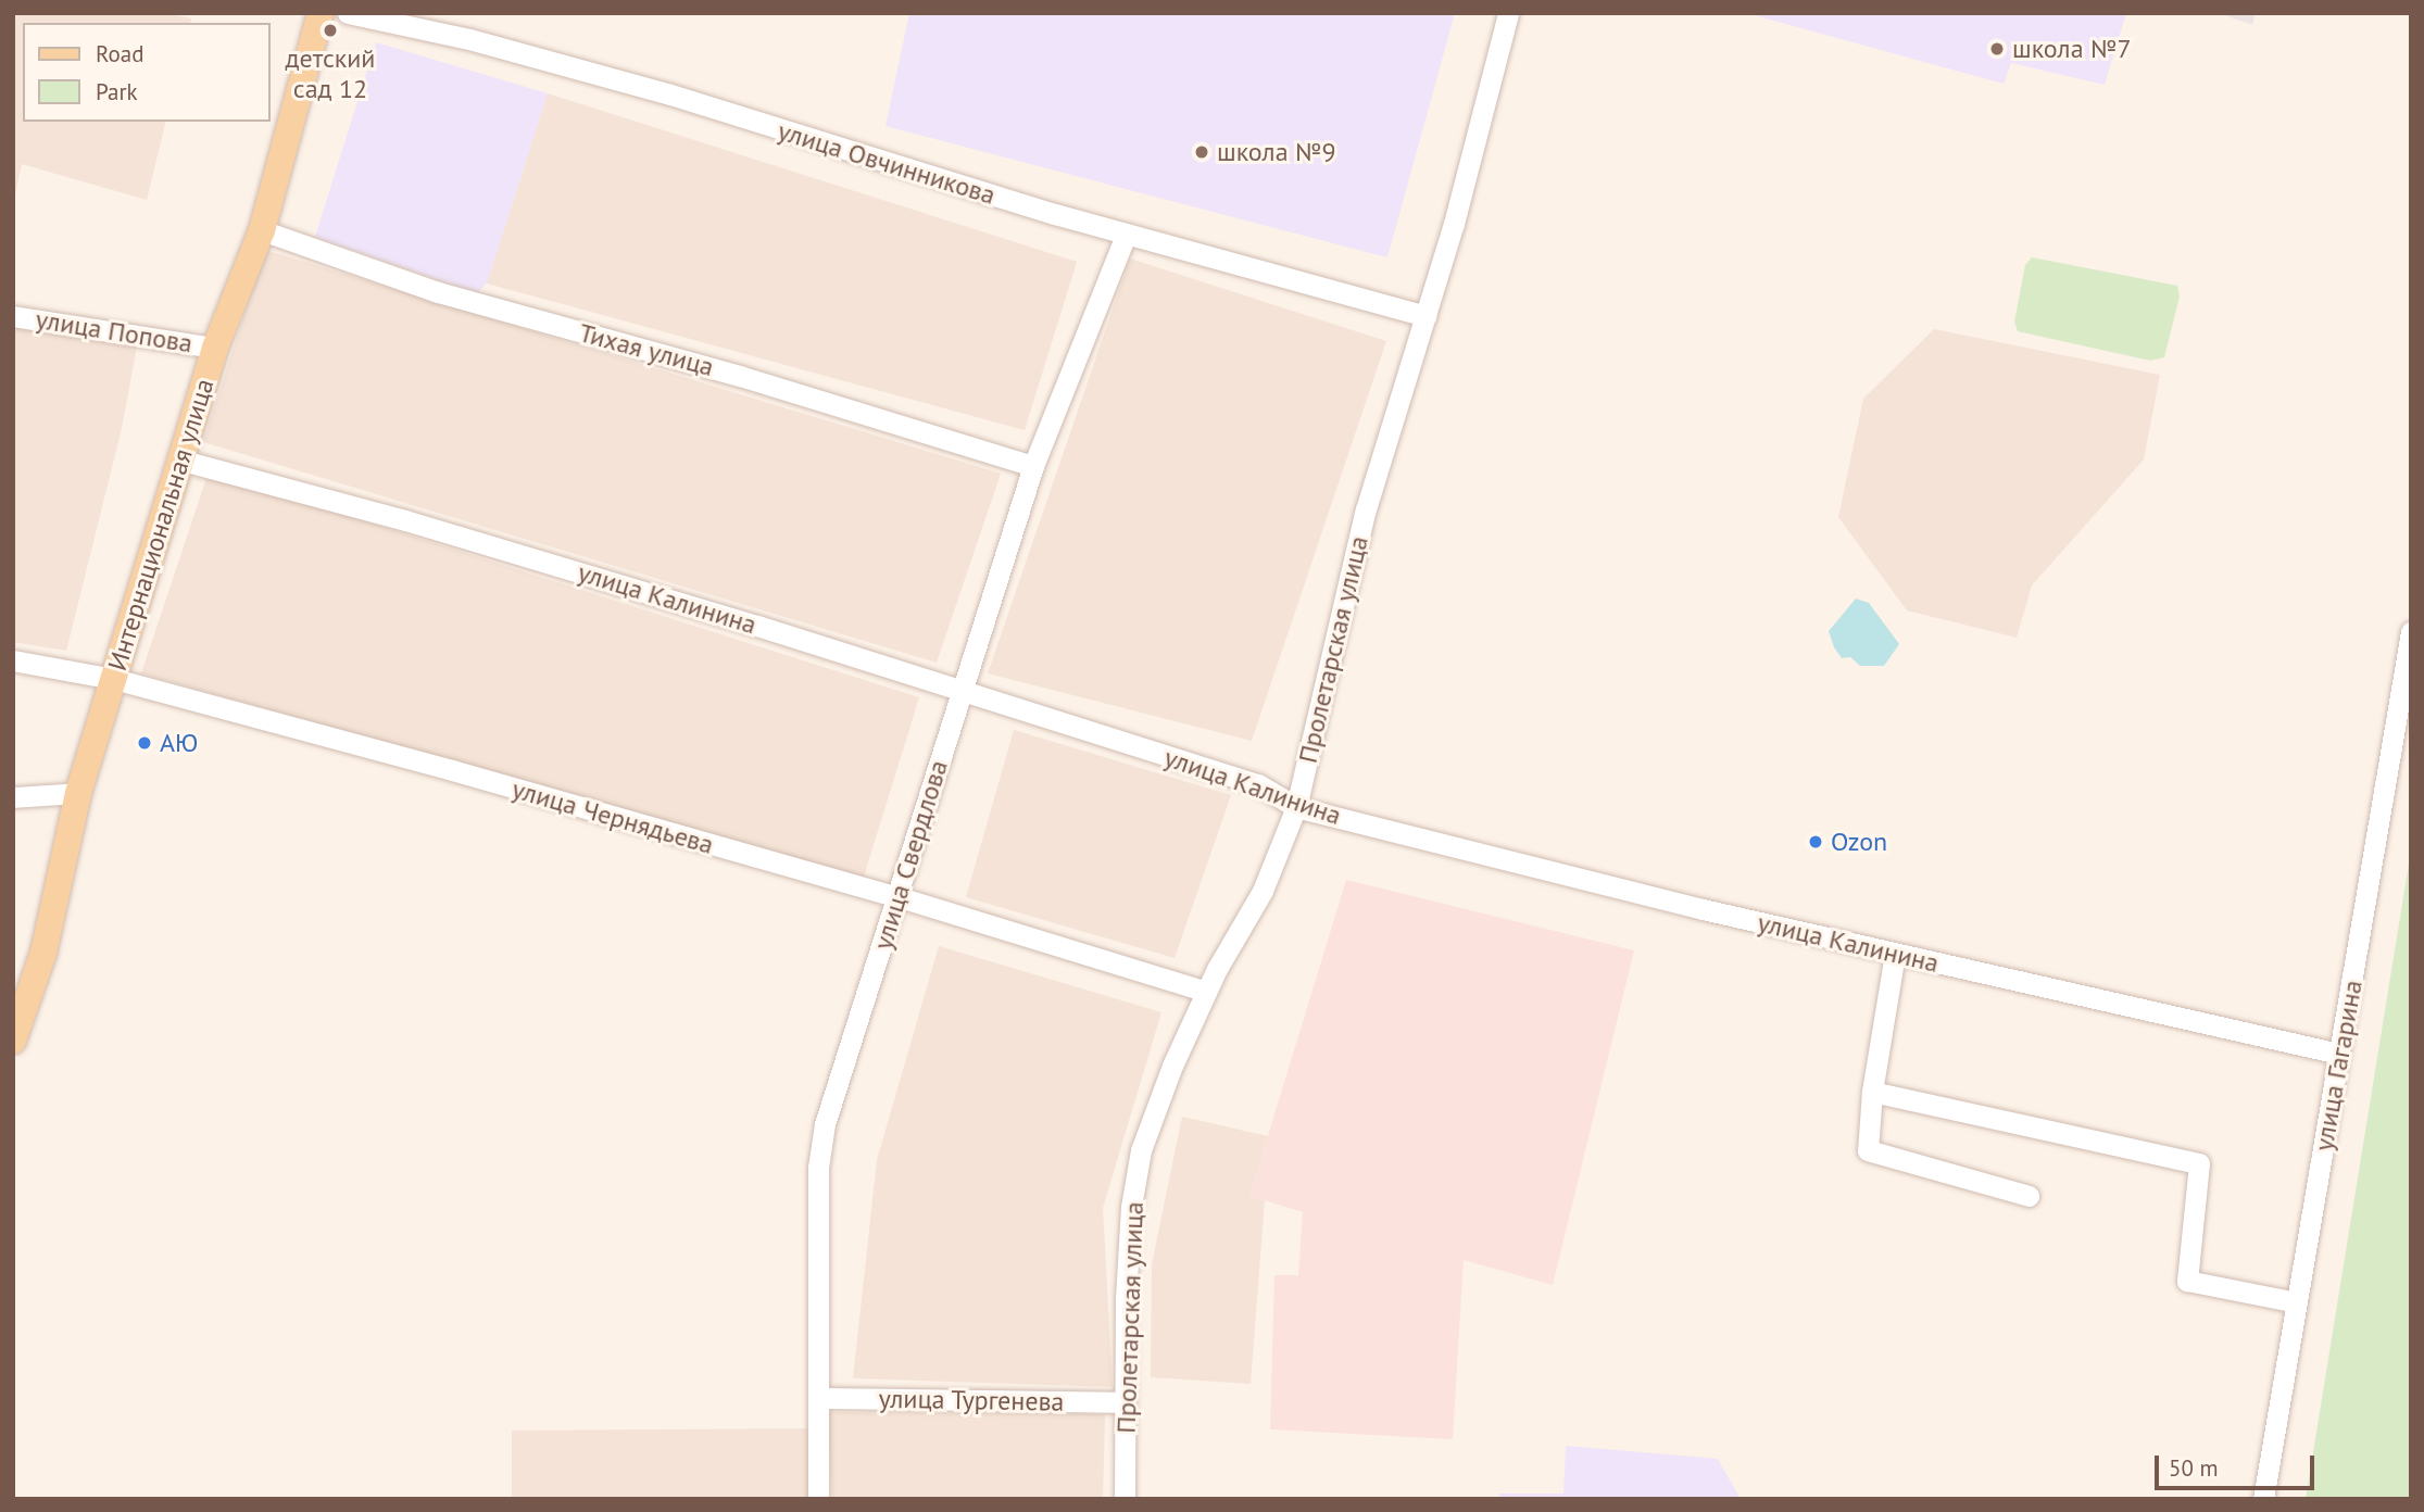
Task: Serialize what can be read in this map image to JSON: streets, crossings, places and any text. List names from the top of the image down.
{
  "streets": {
    "main road": ["Интернациональная улица"],
    "street": [
      "улица Овчинникова",
      "улица Попова",
      "Тихая улица",
      "улица Калинина",
      "Пролетарская улица",
      "улица Чернядьева",
      "улица Свердлова",
      "улица Гагарина",
      "улица Тургенева"
    ]
  },
  "crossings": [
    ["улица Овчинникова", "Пролетарская улица"],
    ["улица Овчинникова", "улица Свердлова"],
    ["улица Попова", "Интернациональная улица"],
    ["Тихая улица", "Интернациональная улица"],
    ["Тихая улица", "улица Свердлова"],
    ["Интернациональная улица", "улица Калинина"],
    ["Интернациональная улица", "улица Чернядьева"],
    ["улица Калинина", "Пролетарская улица"],
    ["улица Калинина", "улица Свердлова"],
    ["улица Калинина", "улица Гагарина"],
    ["Пролетарская улица", "улица Чернядьева"],
    ["Пролетарская улица", "улица Тургенева"],
    ["улица Чернядьева", "улица Свердлова"],
    ["улица Свердлова", "улица Тургенева"]
  ],
  "places": [
    "детский сад 12",
    "школа №7",
    "школа №9",
    "АЮ",
    "Ozon"
  ],
  "legend": ["Road", "Park"],
  "scale_bar": "50 m"
}
